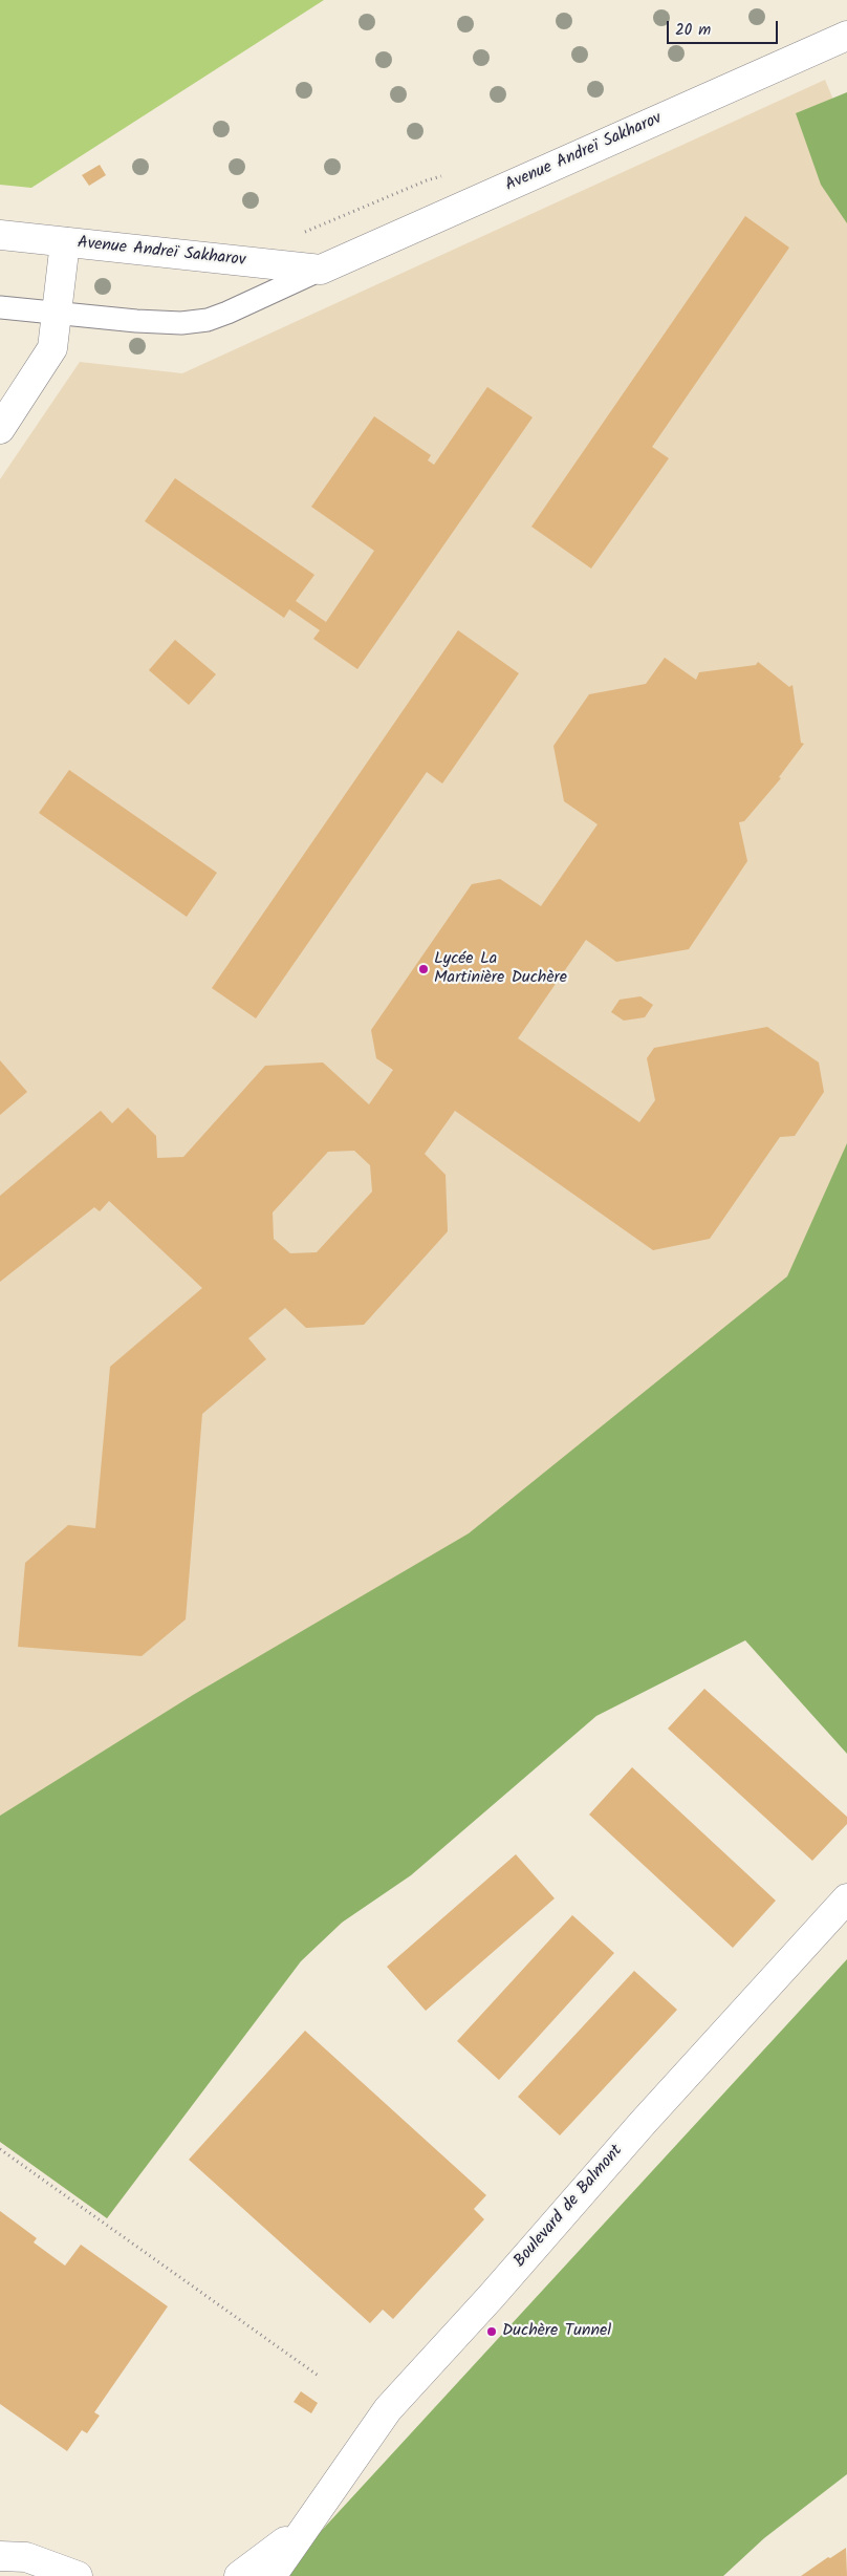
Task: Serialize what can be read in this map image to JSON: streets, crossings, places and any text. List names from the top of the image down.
{
  "streets": {
    "street": ["Avenue Andreï Sakharov", "Boulevard de Balmont"]
  },
  "places": ["Lycée La Martinière Duchère", "Duchère Tunnel"],
  "scale_bar": "20 m"
}
